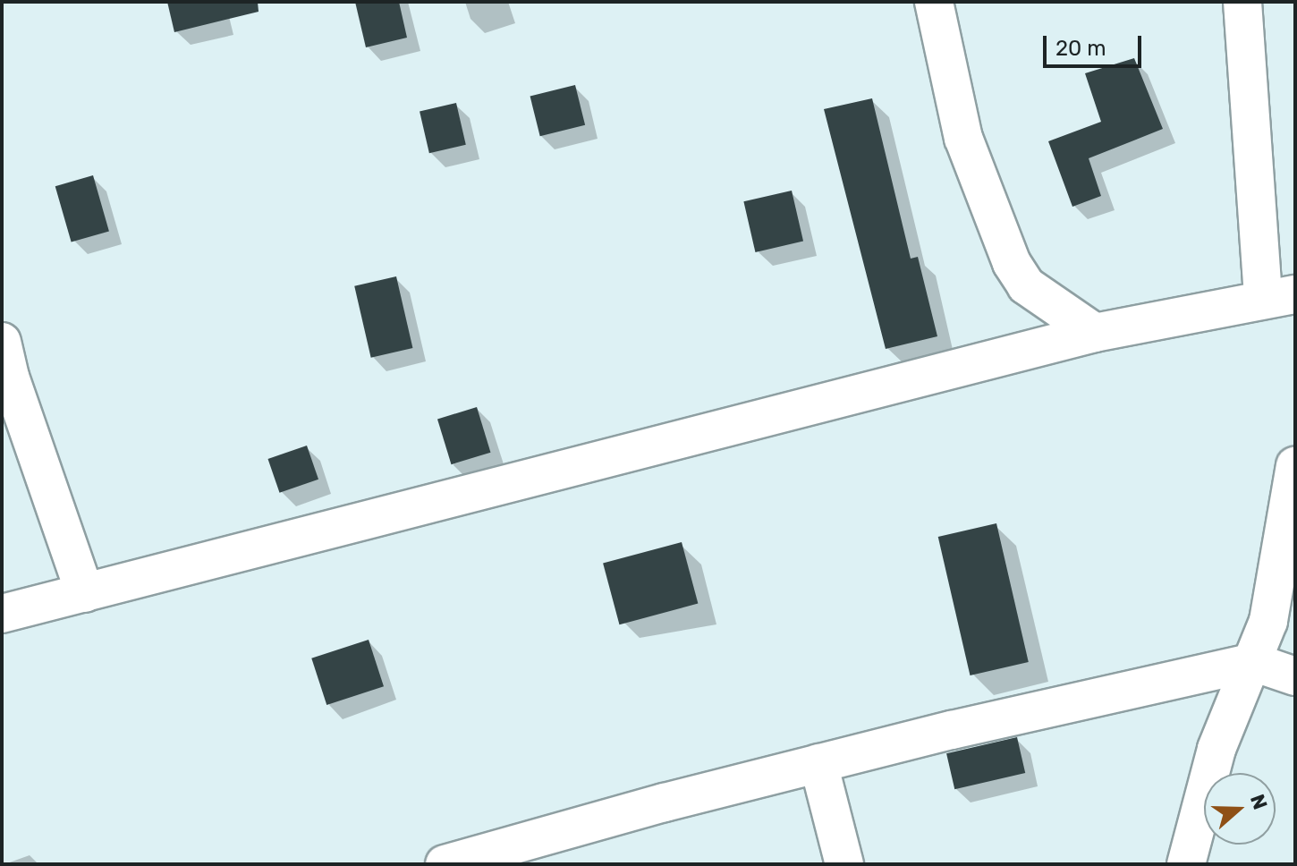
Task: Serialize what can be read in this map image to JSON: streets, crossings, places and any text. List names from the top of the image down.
{
  "scale_bar": "20 m",
  "north": "right"
}
